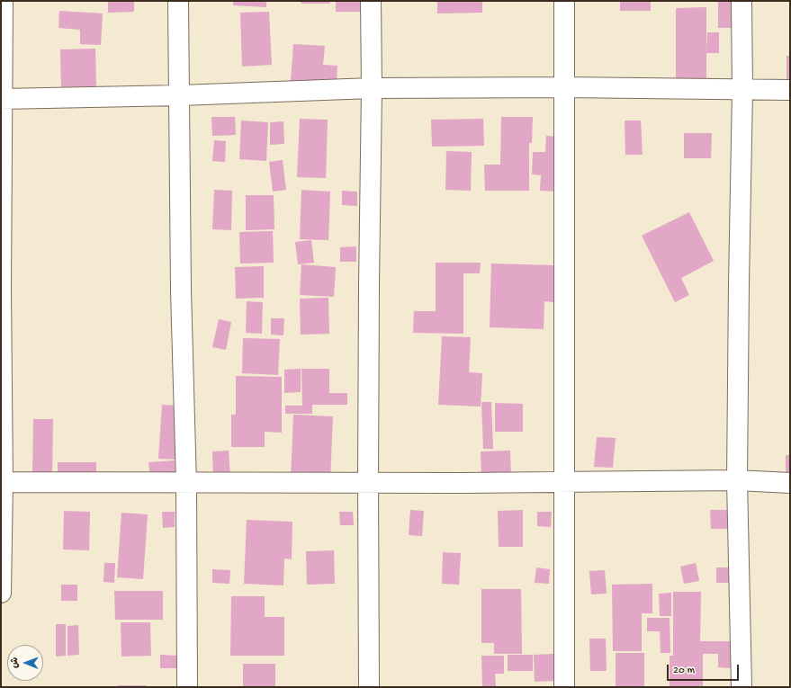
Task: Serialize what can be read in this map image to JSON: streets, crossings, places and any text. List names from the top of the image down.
{
  "scale_bar": "20 m",
  "north": "left"
}
